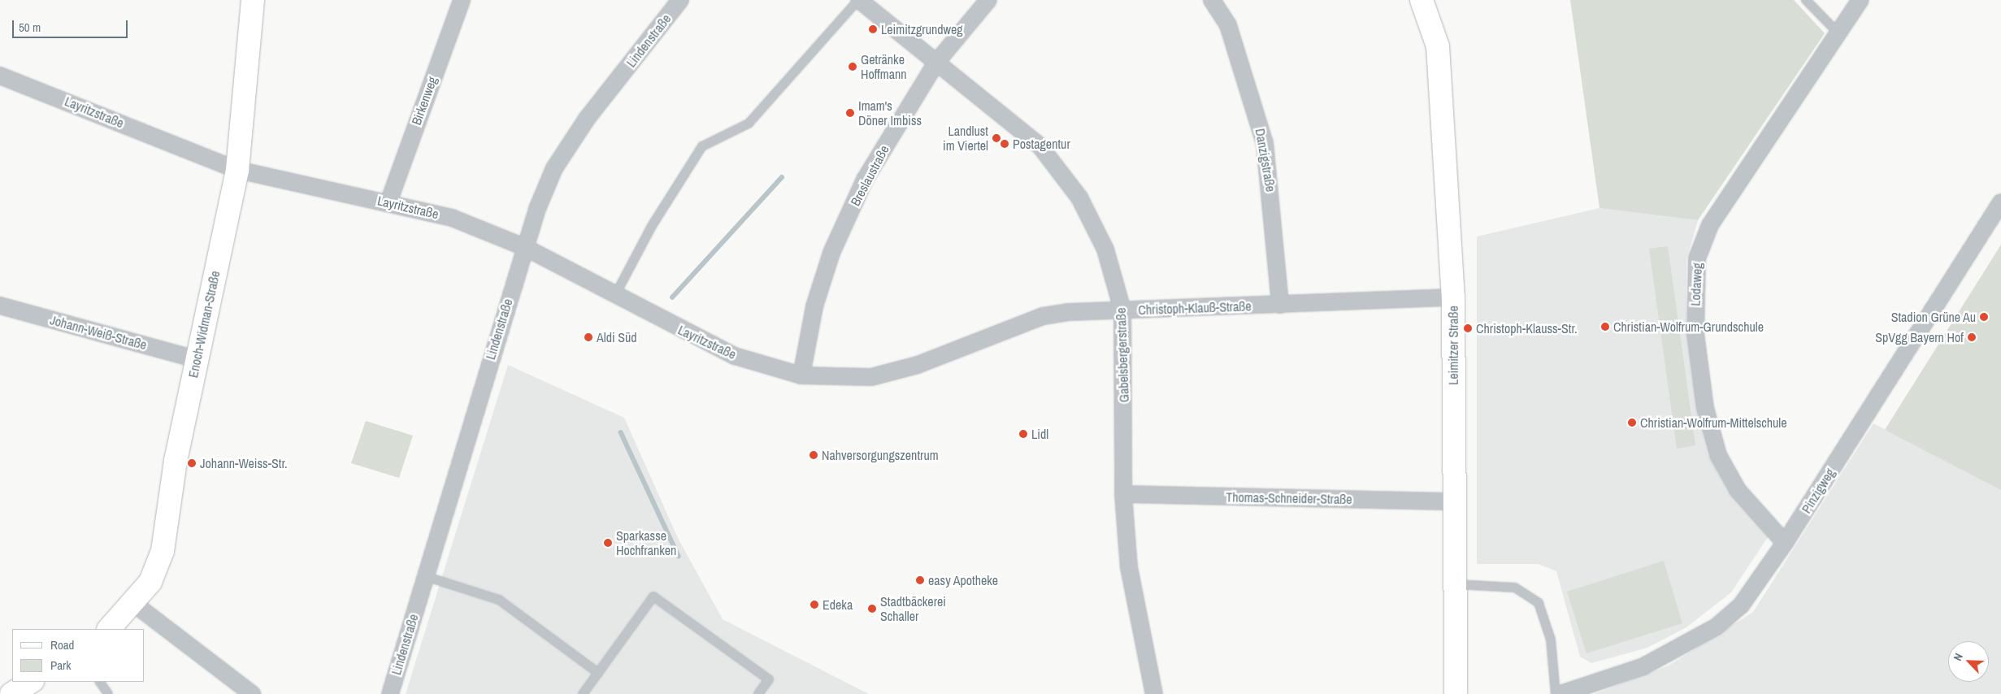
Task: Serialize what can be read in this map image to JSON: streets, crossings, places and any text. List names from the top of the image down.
{
  "streets": {
    "street": [
      "Lindenstraße",
      "Birkenweg",
      "Layritzstraße",
      "Danzigstraße",
      "Breslaustraße",
      "Lodaweg",
      "Christoph-Klauß-Straße",
      "Enoch-Widman-Straße",
      "Johann-Weiß-Straße",
      "Leimitzer Straße",
      "Gabelsbergerstraße",
      "Pinzigweg",
      "Thomas-Schneider-Straße"
    ]
  },
  "crossings": [
    ["Lindenstraße", "Layritzstraße"],
    ["Birkenweg", "Layritzstraße"],
    ["Layritzstraße", "Breslaustraße"],
    ["Layritzstraße", "Christoph-Klauß-Straße"],
    ["Layritzstraße", "Enoch-Widman-Straße"],
    ["Danzigstraße", "Christoph-Klauß-Straße"],
    ["Breslaustraße", "Christoph-Klauß-Straße"],
    ["Breslaustraße", "Gabelsbergerstraße"],
    ["Lodaweg", "Pinzigweg"],
    ["Christoph-Klauß-Straße", "Leimitzer Straße"],
    ["Christoph-Klauß-Straße", "Gabelsbergerstraße"],
    ["Enoch-Widman-Straße", "Johann-Weiß-Straße"],
    ["Leimitzer Straße", "Thomas-Schneider-Straße"],
    ["Gabelsbergerstraße", "Thomas-Schneider-Straße"]
  ],
  "places": [
    "Leimitzgrundweg",
    "Getränke Hoffmann",
    "Imam's Döner Imbiss",
    "Landlust im Viertel",
    "Postagentur",
    "Stadion Grüne Au",
    "Christian-Wolfrum-Grundschule",
    "Christoph-Klauss-Str.",
    "Aldi Süd",
    "SpVgg Bayern Hof",
    "Christian-Wolfrum-Mittelschule",
    "Lidl",
    "Nahversorgungszentrum",
    "Johann-Weiss-Str.",
    "Sparkasse Hochfranken",
    "easy Apotheke",
    "Edeka",
    "Stadtbäckerei Schaller"
  ],
  "legend": ["Road", "Park"],
  "scale_bar": "50 m",
  "north": "top left"
}
